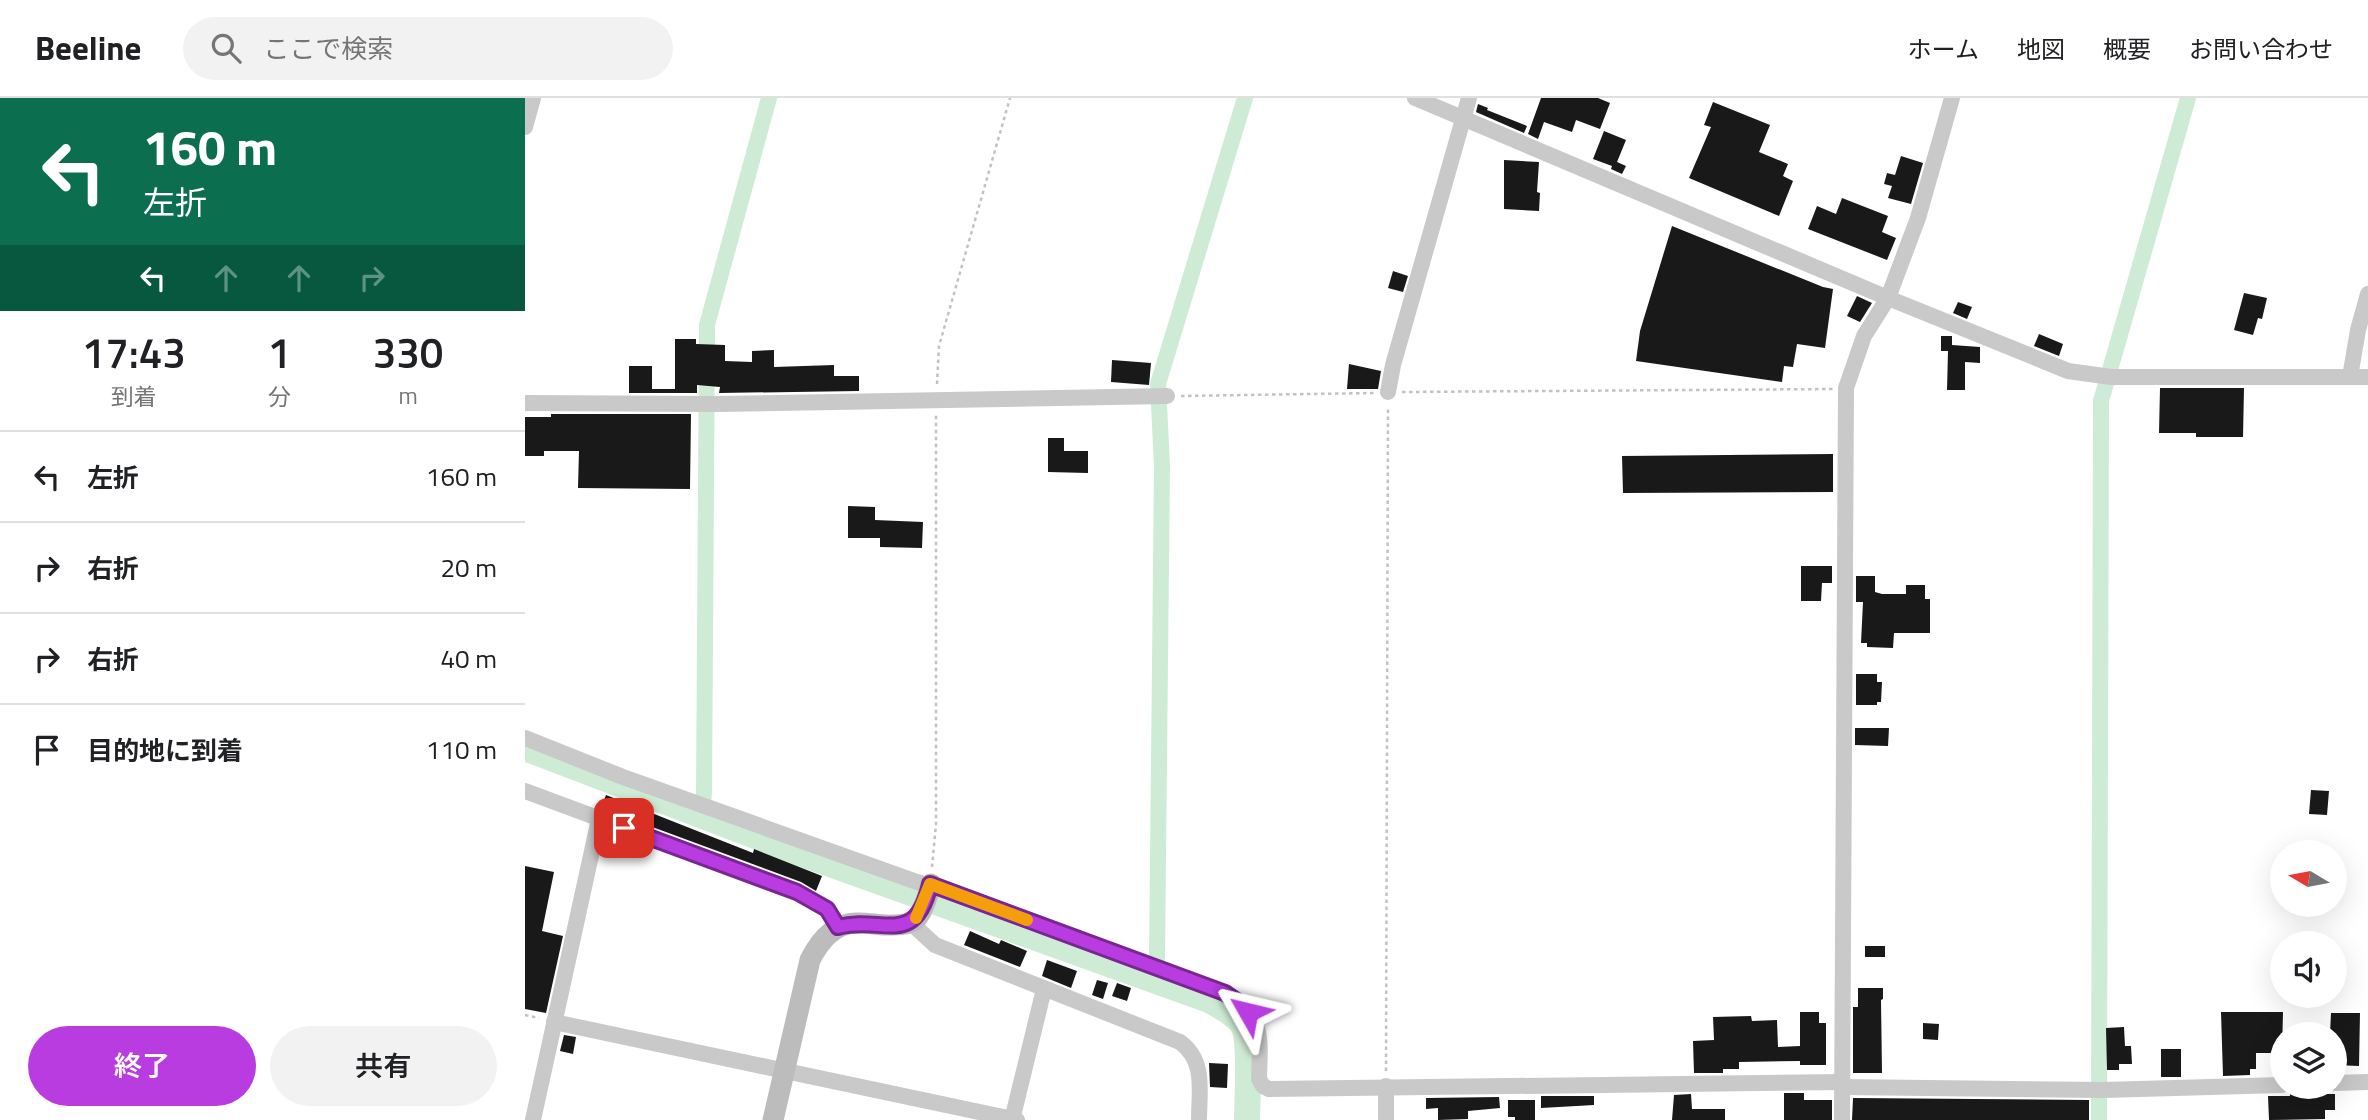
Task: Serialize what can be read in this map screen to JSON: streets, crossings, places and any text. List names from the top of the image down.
{
  "north": "left",
  "page": {
    "header": "Beeline",
    "search": "ここで検索",
    "nav": [
      "ホーム",
      "地図",
      "概要",
      "お問い合わせ"
    ],
    "turn": ["160 m", "左折"],
    "eta": [
      "17:43",
      "到着",
      "1",
      "分",
      "330",
      "m"
    ],
    "list": [
      {
        "name": "左折",
        "value": "160 m"
      },
      {
        "name": "右折",
        "value": "20 m"
      },
      {
        "name": "右折",
        "value": "40 m"
      },
      {
        "name": "目的地に到着",
        "value": "110 m"
      }
    ],
    "buttons": ["終了", "共有"]
  }
}
